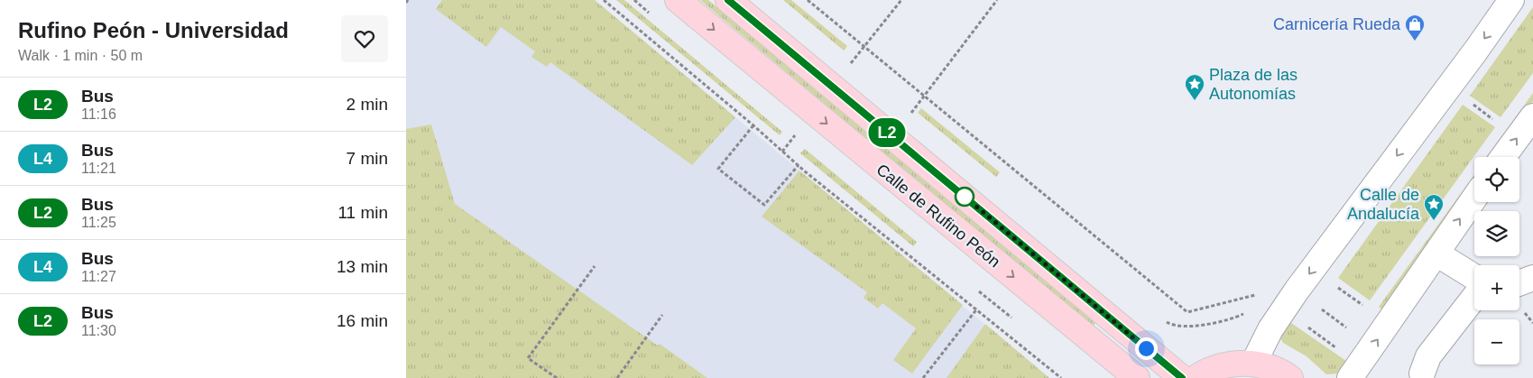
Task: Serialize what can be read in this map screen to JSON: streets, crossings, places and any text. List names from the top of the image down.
{
  "streets": {
    "main road": ["Calle de Rufino Peón"]
  },
  "places": {
    "shop": ["Carnicería Rueda"],
    "place": ["Plaza de las Autonomías", "Calle de Andalucía"]
  },
  "lines": ["bus line L2"],
  "page": {
    "heading": ["Rufino Peón - Universidad", "Walk · 1 min · 50 m"],
    "on_map": "L2",
    "list": [
      {
        "mark": "L2",
        "name": "Bus",
        "note": "11:16",
        "value": "2 min"
      },
      {
        "mark": "L4",
        "name": "Bus",
        "note": "11:21",
        "value": "7 min"
      },
      {
        "mark": "L2",
        "name": "Bus",
        "note": "11:25",
        "value": "11 min"
      },
      {
        "mark": "L4",
        "name": "Bus",
        "note": "11:27",
        "value": "13 min"
      },
      {
        "mark": "L2",
        "name": "Bus",
        "note": "11:30",
        "value": "16 min"
      }
    ],
    "map_buttons": ["+", "−"]
  }
}
